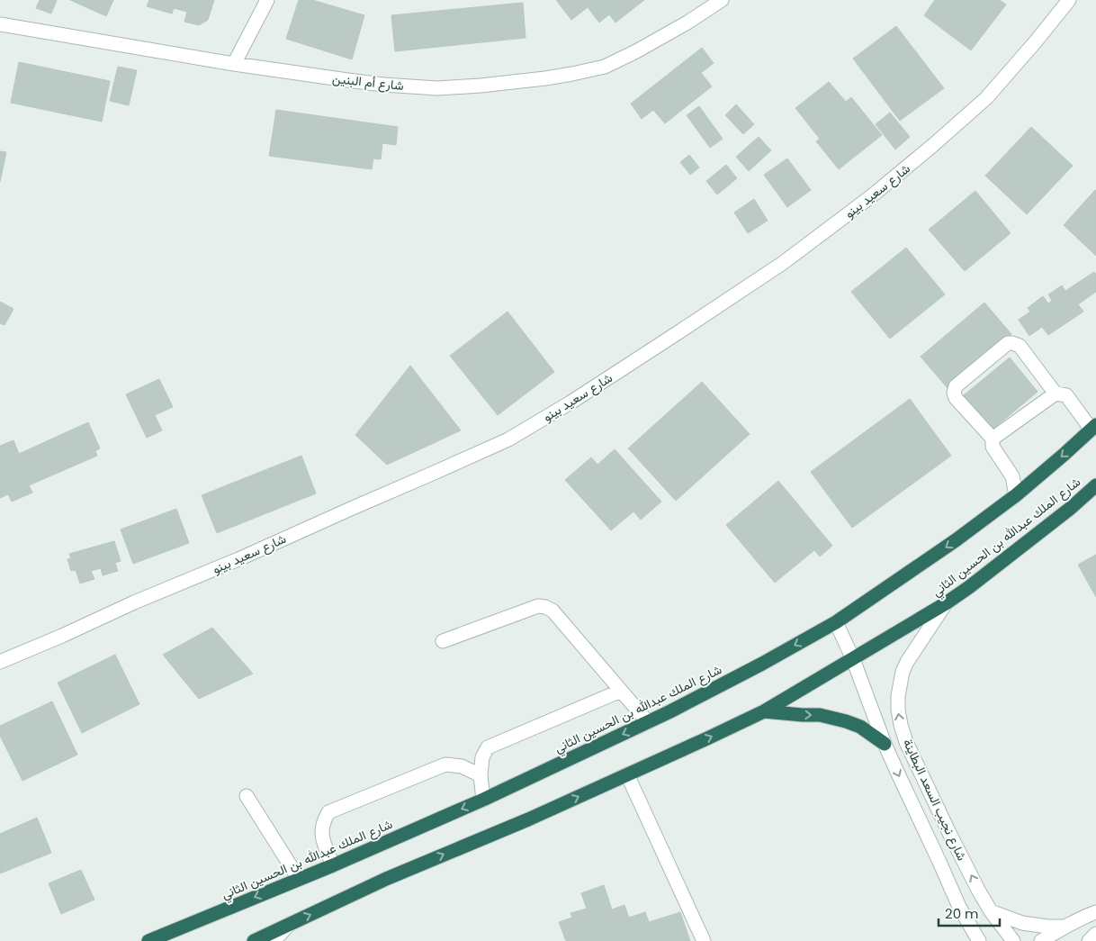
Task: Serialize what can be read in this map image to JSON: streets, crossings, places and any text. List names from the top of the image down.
{
  "streets": {
    "highway": ["شارع الملك عبدالله بن الحسين الثاني"],
    "street": ["شارع أم البنين", "شارع سعيد بينو", "شارع نجيب السعد البطاينة"]
  },
  "crossings": [
    ["شارع الملك عبدالله بن الحسين الثاني", "شارع نجيب السعد البطاينة"]
  ],
  "scale_bar": "20 m"
}
